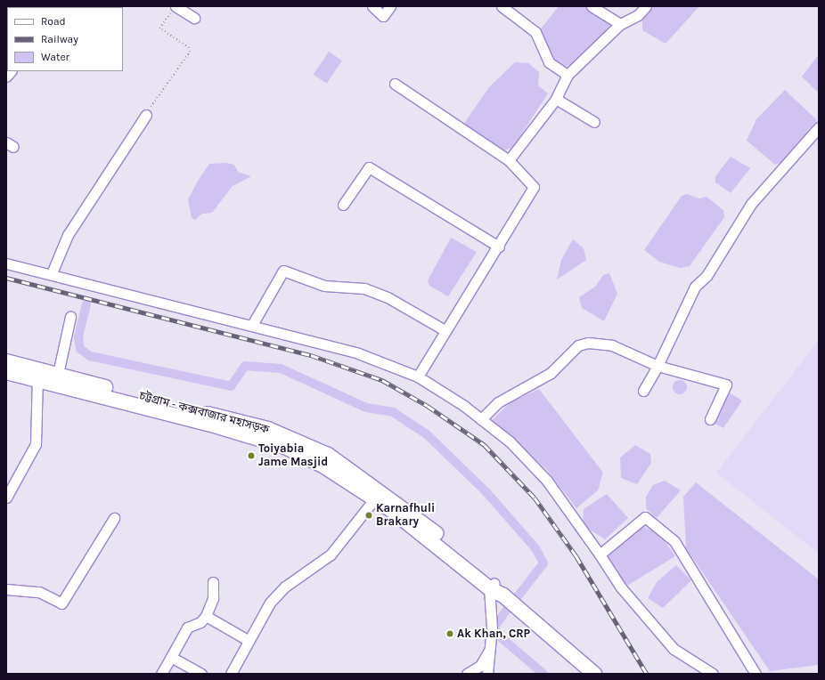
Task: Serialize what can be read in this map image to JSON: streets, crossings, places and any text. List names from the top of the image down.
{
  "streets": {
    "highway": ["চট্টগ্রাম - কক্সবাজার মহাসড়ক"]
  },
  "places": ["Toiyabia Jame Masjid", "Karnafhuli Brakary", "Ak Khan, CRP"],
  "legend": ["Road", "Railway", "Water"]
}
